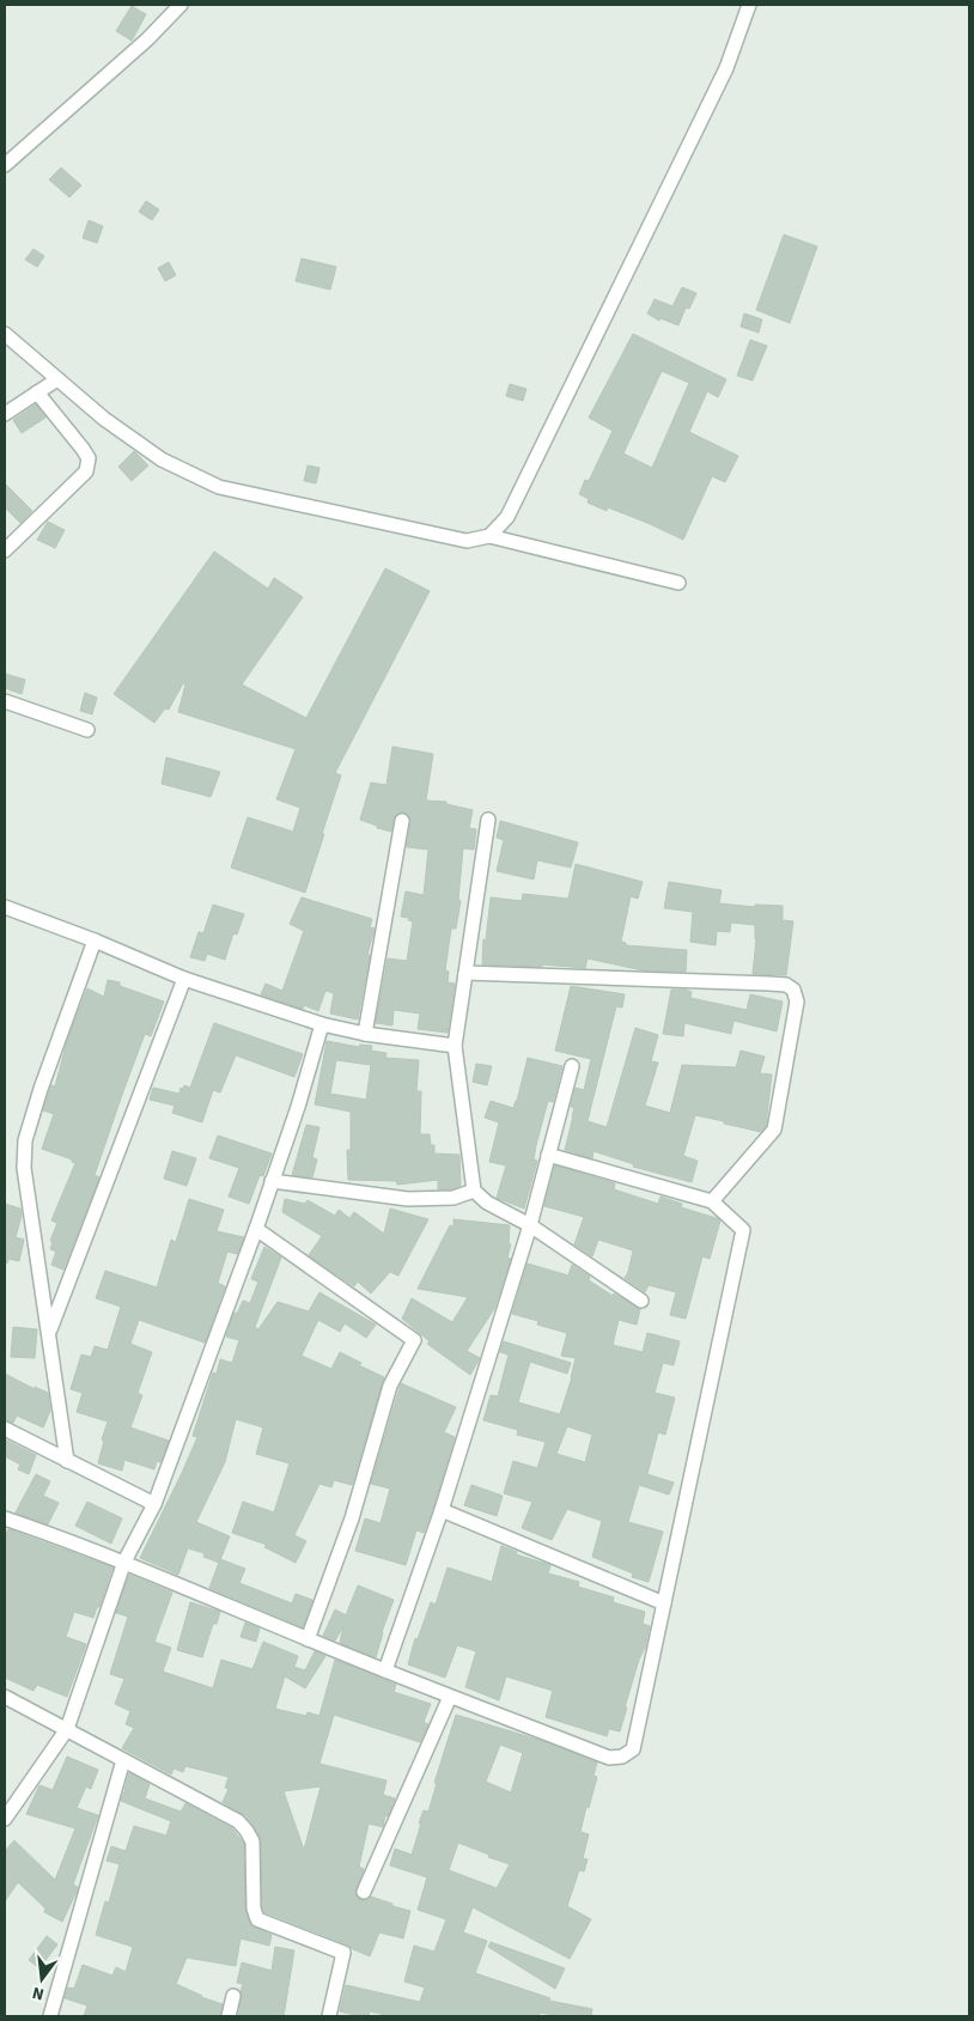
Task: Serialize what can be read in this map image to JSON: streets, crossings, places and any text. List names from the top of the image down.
{
  "north": "bottom"
}
